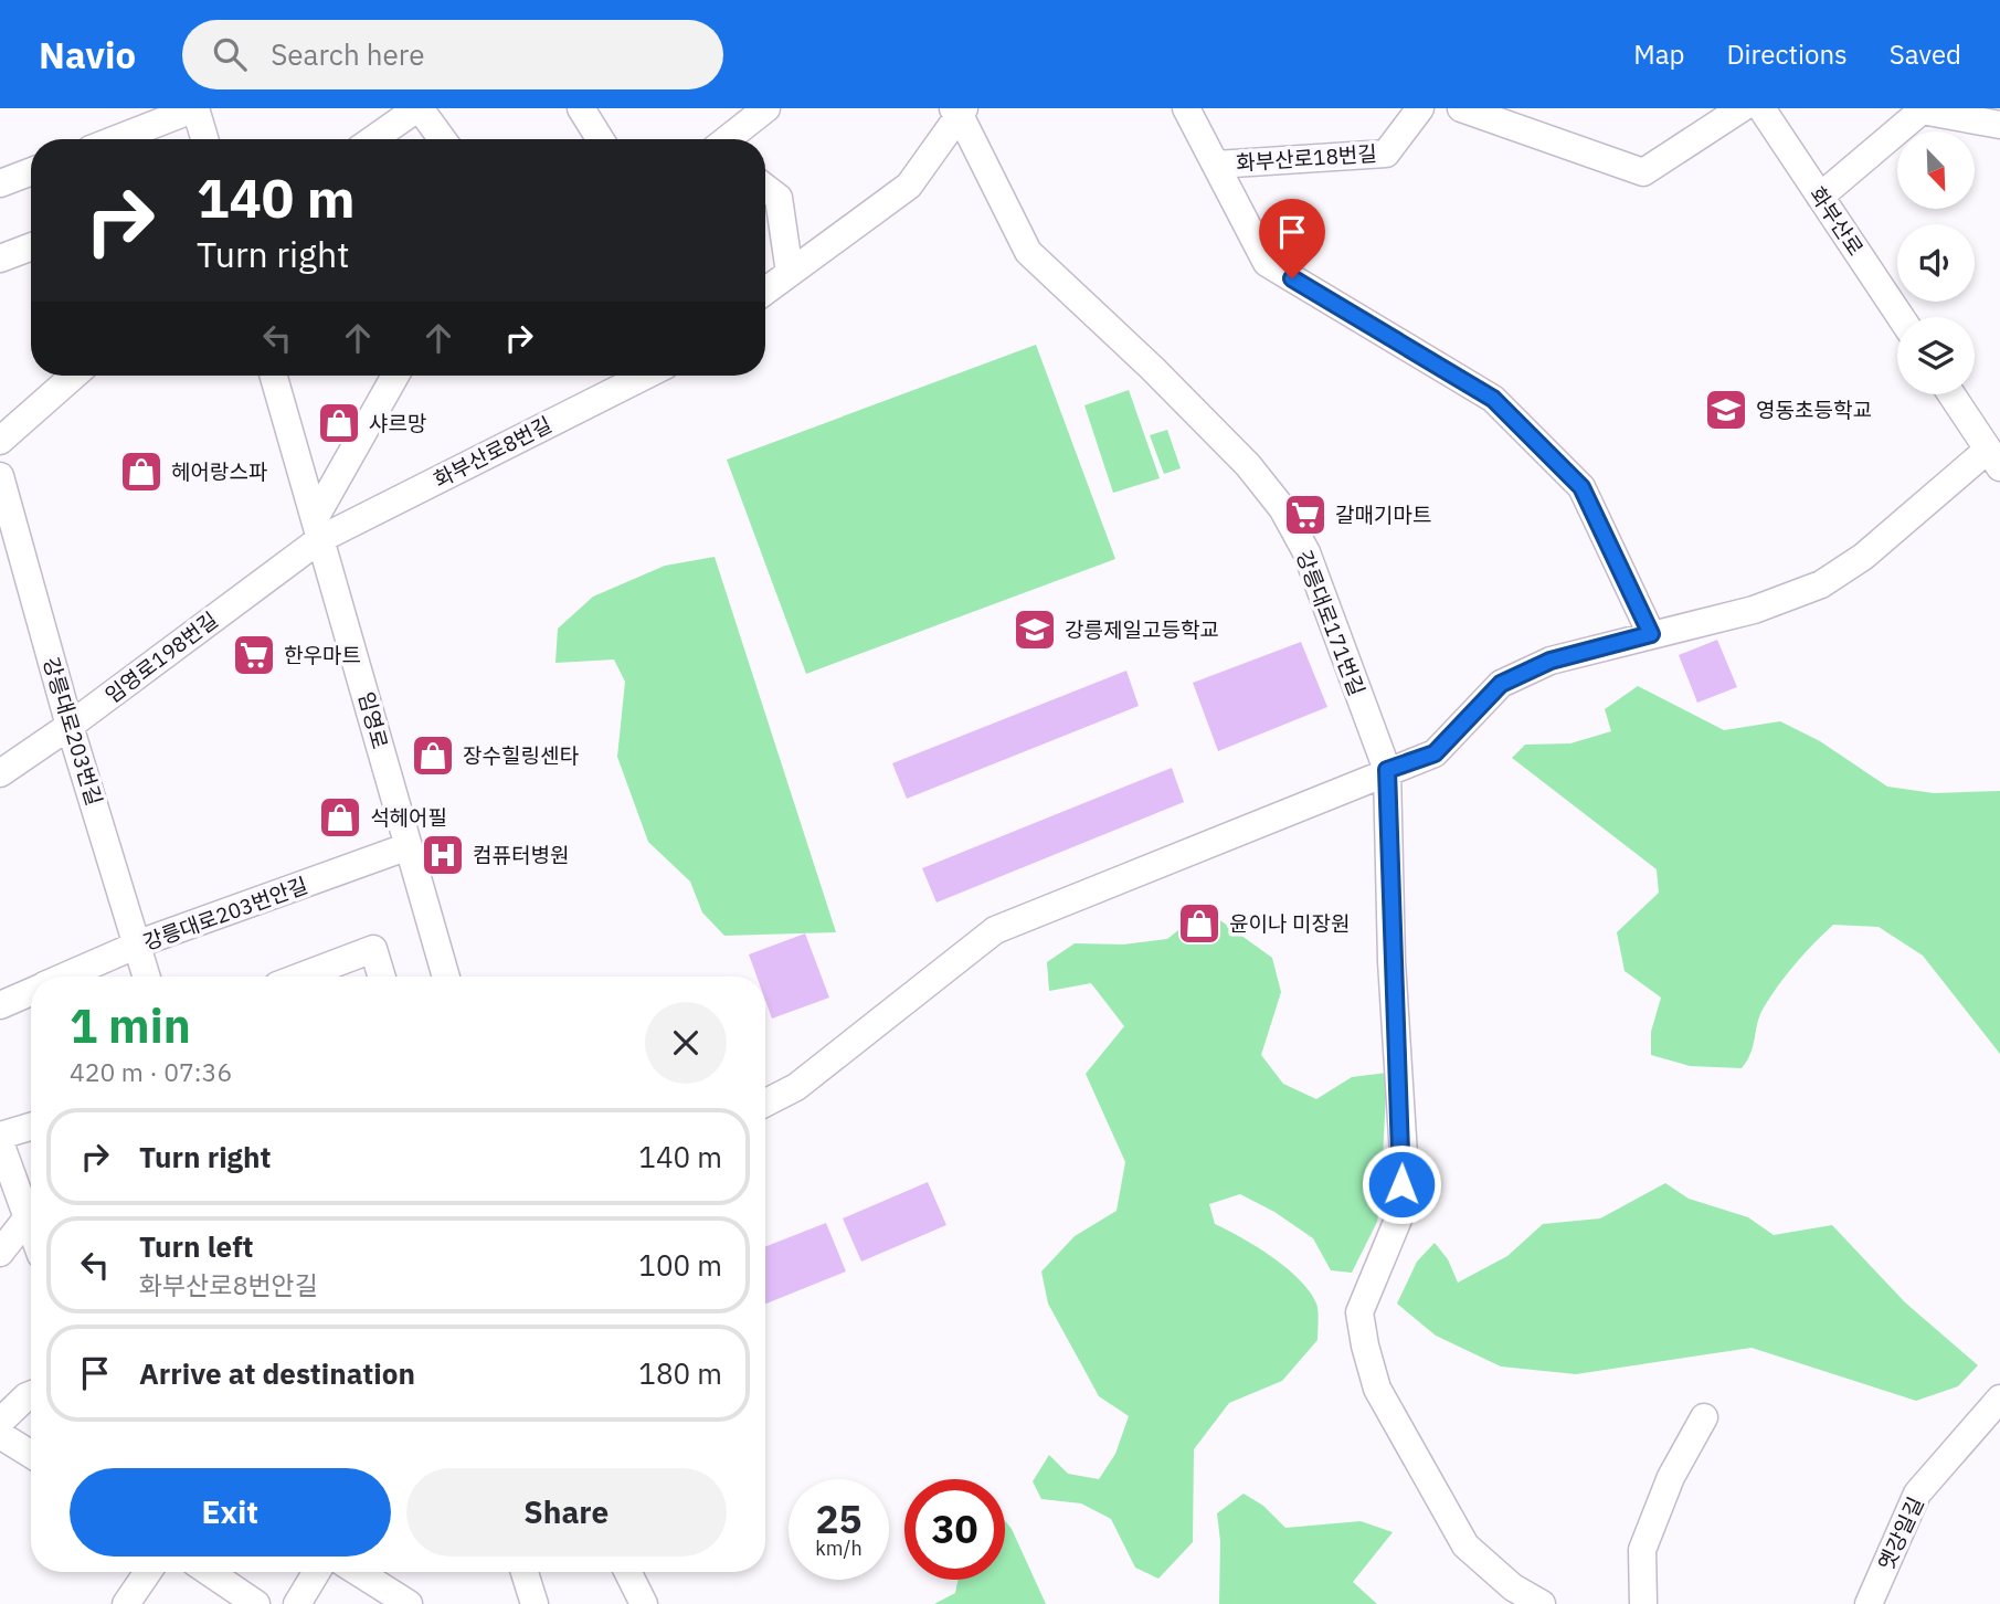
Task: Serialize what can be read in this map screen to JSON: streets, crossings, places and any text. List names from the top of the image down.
{
  "streets": {
    "street": [
      "화부산로18번길",
      "화부산로",
      "화부산로8번길",
      "강릉대로171번길",
      "임영로198번길",
      "임영로",
      "강릉대로203번길",
      "강릉대로203번안길",
      "옛강일길"
    ]
  },
  "crossings": [
    ["화부산로8번길", "임영로198번길"],
    ["화부산로8번길", "임영로"],
    ["임영로198번길", "임영로"],
    ["임영로198번길", "강릉대로203번길"],
    ["임영로", "강릉대로203번안길"],
    ["강릉대로203번길", "강릉대로203번안길"]
  ],
  "places": {
    "school or university": ["영동초등학교", "강릉제일고등학교"],
    "shop": [
      "샤르망",
      "헤어랑스파",
      "장수힐링센타",
      "석헤어필",
      "윤이나 미장원"
    ],
    "supermarket": ["갈매기마트", "한우마트"],
    "hospital": ["컴퓨터병원"]
  },
  "north": "bottom right",
  "page": {
    "header": "Navio",
    "search": "Search here",
    "nav": ["Map", "Directions", "Saved"],
    "turn": ["140 m", "Turn right"],
    "heading": ["1 min", "420 m · 07:36"],
    "list": [
      {
        "name": "Turn right",
        "value": "140 m"
      },
      {
        "name": "Turn left",
        "note": "화부산로8번안길",
        "value": "100 m"
      },
      {
        "name": "Arrive at destination",
        "value": "180 m"
      }
    ],
    "buttons": ["Exit", "Share"],
    "speed": "25 km/h",
    "limit": "30"
  }
}
